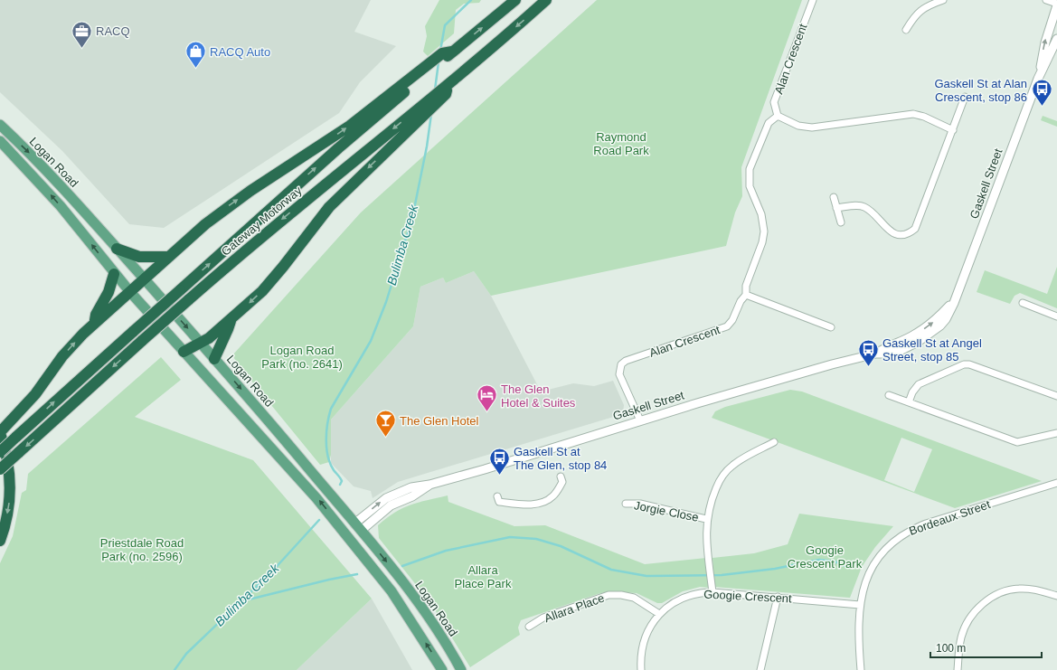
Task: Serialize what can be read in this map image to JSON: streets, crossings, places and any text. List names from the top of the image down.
{
  "streets": {
    "highway": ["Gateway Motorway"],
    "main road": ["Logan Road", "Gaskell Street"],
    "street": [
      "Alan Crescent",
      "Jorgie Close",
      "Bordeaux Street",
      "Googie Crescent",
      "Allara Place"
    ]
  },
  "crossings": [
    ["Alan Crescent", "Gaskell Street"],
    ["Logan Road", "Gaskell Street"],
    ["Bordeaux Street", "Googie Crescent"],
    ["Googie Crescent", "Allara Place"]
  ],
  "water": ["Bulimba Creek"],
  "parks": [
    "Raymond Road Park",
    "Logan Road Park (no. 2641)",
    "Priestdale Road Park (no. 2596)",
    "Googie Crescent Park",
    "Allara Place Park"
  ],
  "places": {
    "office": ["RACQ"],
    "shop": ["RACQ Auto"],
    "bus stop": ["Gaskell St at Alan Crescent, stop 86", "Gaskell St at Angel Street, stop 85", "Gaskell St at The Glen, stop 84"],
    "hotel": ["The Glen Hotel & Suites"],
    "bar": ["The Glen Hotel"]
  },
  "scale_bar": "100 m"
}
